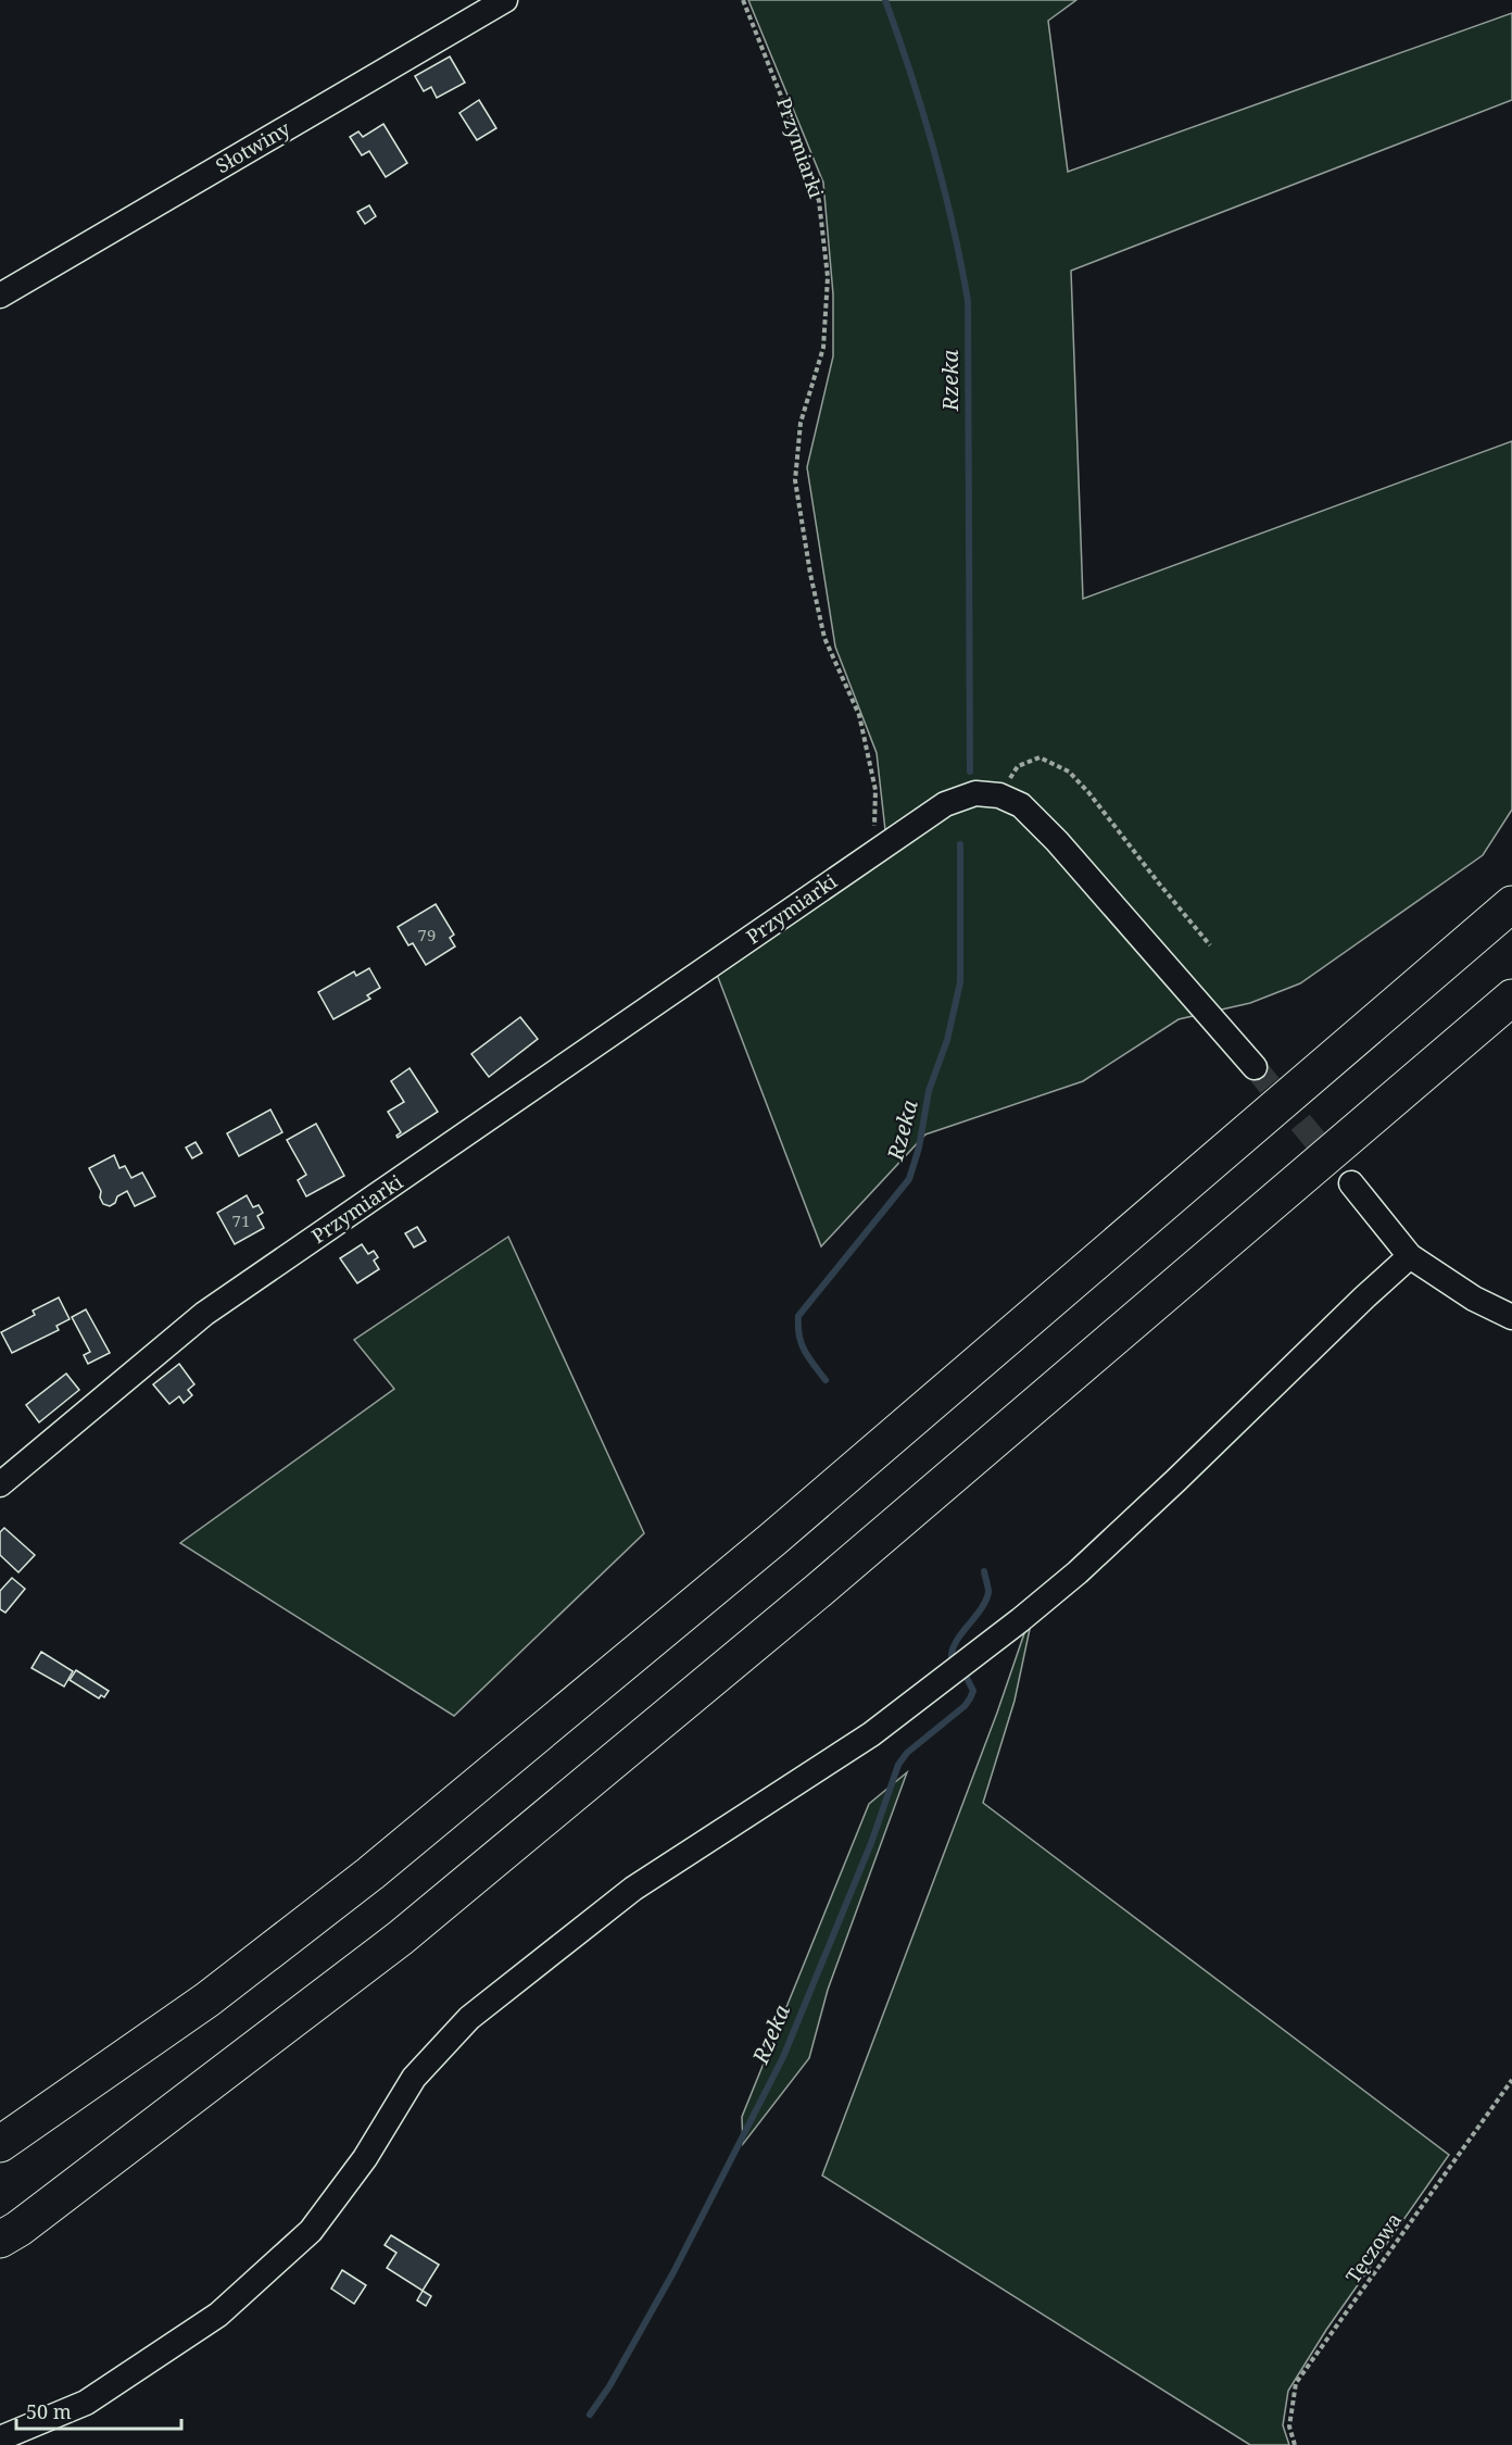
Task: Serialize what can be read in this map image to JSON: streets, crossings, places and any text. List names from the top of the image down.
{
  "streets": {
    "street": ["Słotwiny", "Przymiarki"],
    "path": ["Tęczowa"]
  },
  "water": ["Rzeka"],
  "house_numbers": ["79", "71"],
  "scale_bar": "50 m"
}
